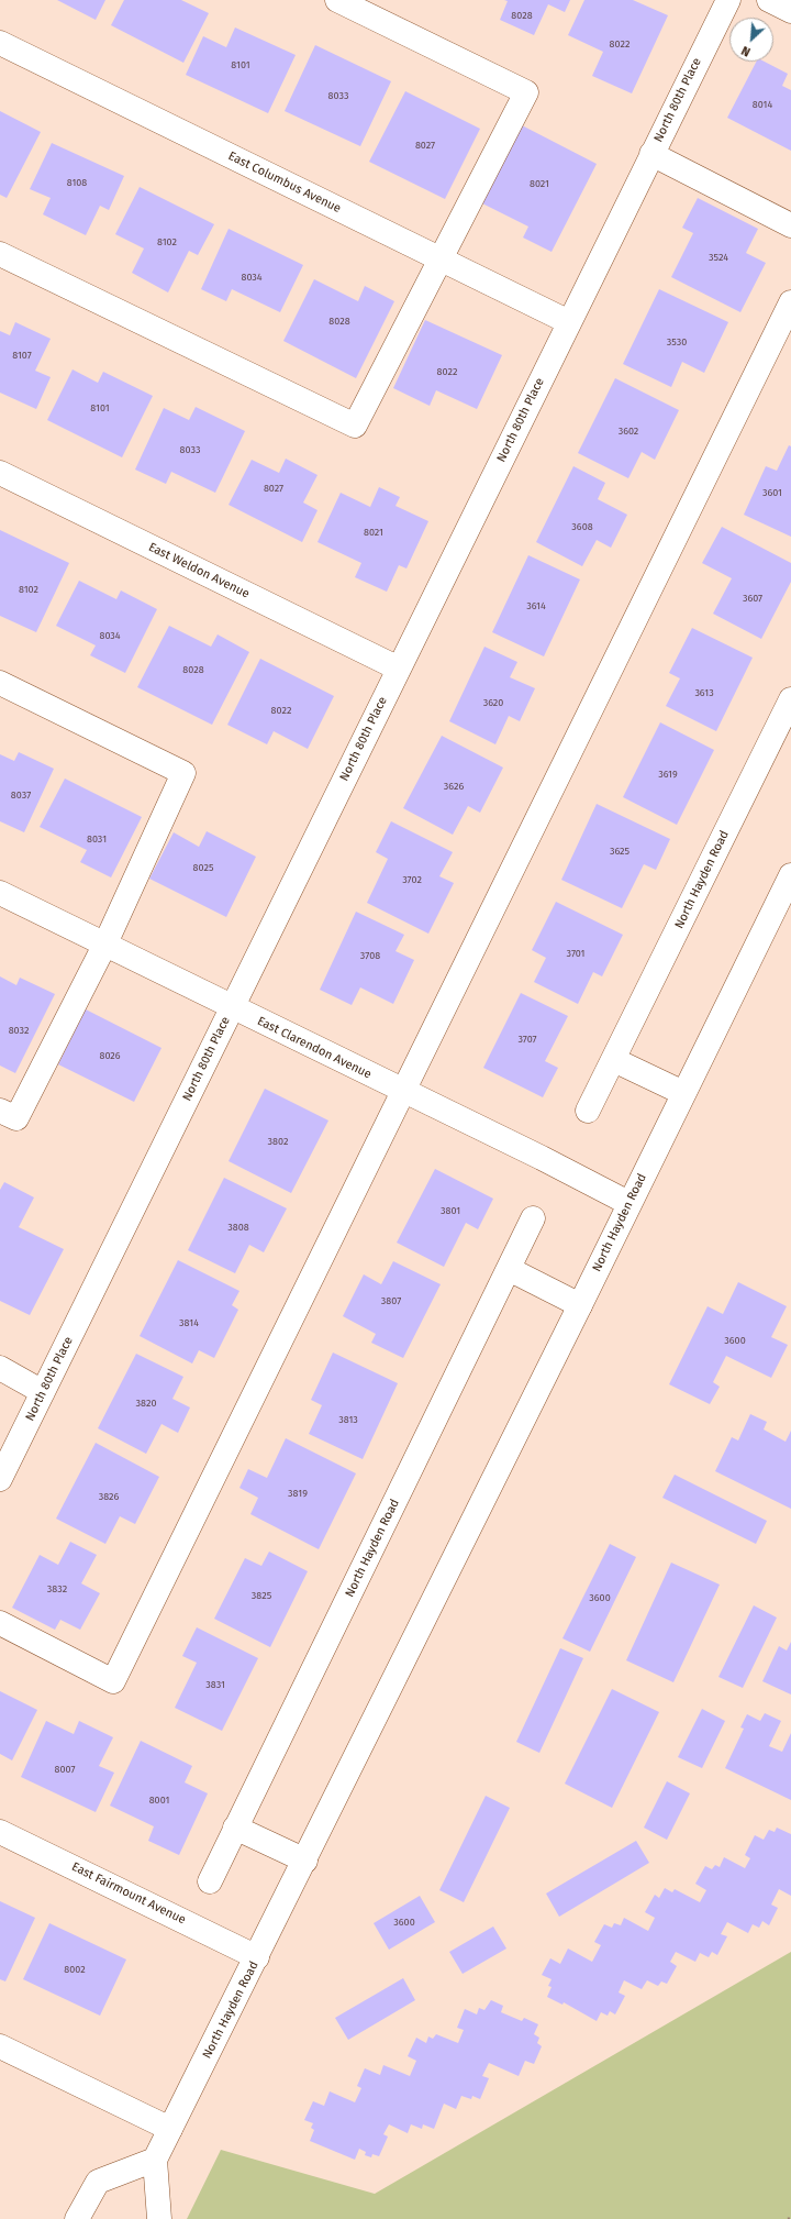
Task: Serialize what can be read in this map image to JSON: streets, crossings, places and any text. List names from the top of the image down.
{
  "streets": {
    "street": [
      "North 80th Place",
      "East Columbus Avenue",
      "East Weldon Avenue",
      "North Hayden Road",
      "East Clarendon Avenue",
      "East Fairmount Avenue"
    ]
  },
  "crossings": [
    ["North 80th Place", "East Columbus Avenue"],
    ["North 80th Place", "East Weldon Avenue"],
    ["North 80th Place", "East Clarendon Avenue"],
    ["North Hayden Road", "East Clarendon Avenue"],
    ["North Hayden Road", "East Fairmount Avenue"]
  ],
  "house_numbers": [
    "8028",
    "8022",
    "8101",
    "8033",
    "8014",
    "8027",
    "8108",
    "8021",
    "8102",
    "3524",
    "8034",
    "8028",
    "3530",
    "8107",
    "8022",
    "8101",
    "3602",
    "8033",
    "8027",
    "3601",
    "3608",
    "8021",
    "8102",
    "3607",
    "3614",
    "8034",
    "8028",
    "3613",
    "3620",
    "8022",
    "3619",
    "3626",
    "8037",
    "8031",
    "3625",
    "8025",
    "3702",
    "3701",
    "3708",
    "8032",
    "3707",
    "8026",
    "3802",
    "3801",
    "3808",
    "3807",
    "3814",
    "3600",
    "3820",
    "3813",
    "3819",
    "3826",
    "3832",
    "3825",
    "3600",
    "3831",
    "8007",
    "8001",
    "3600",
    "8002"
  ],
  "north": "bottom left"
}
